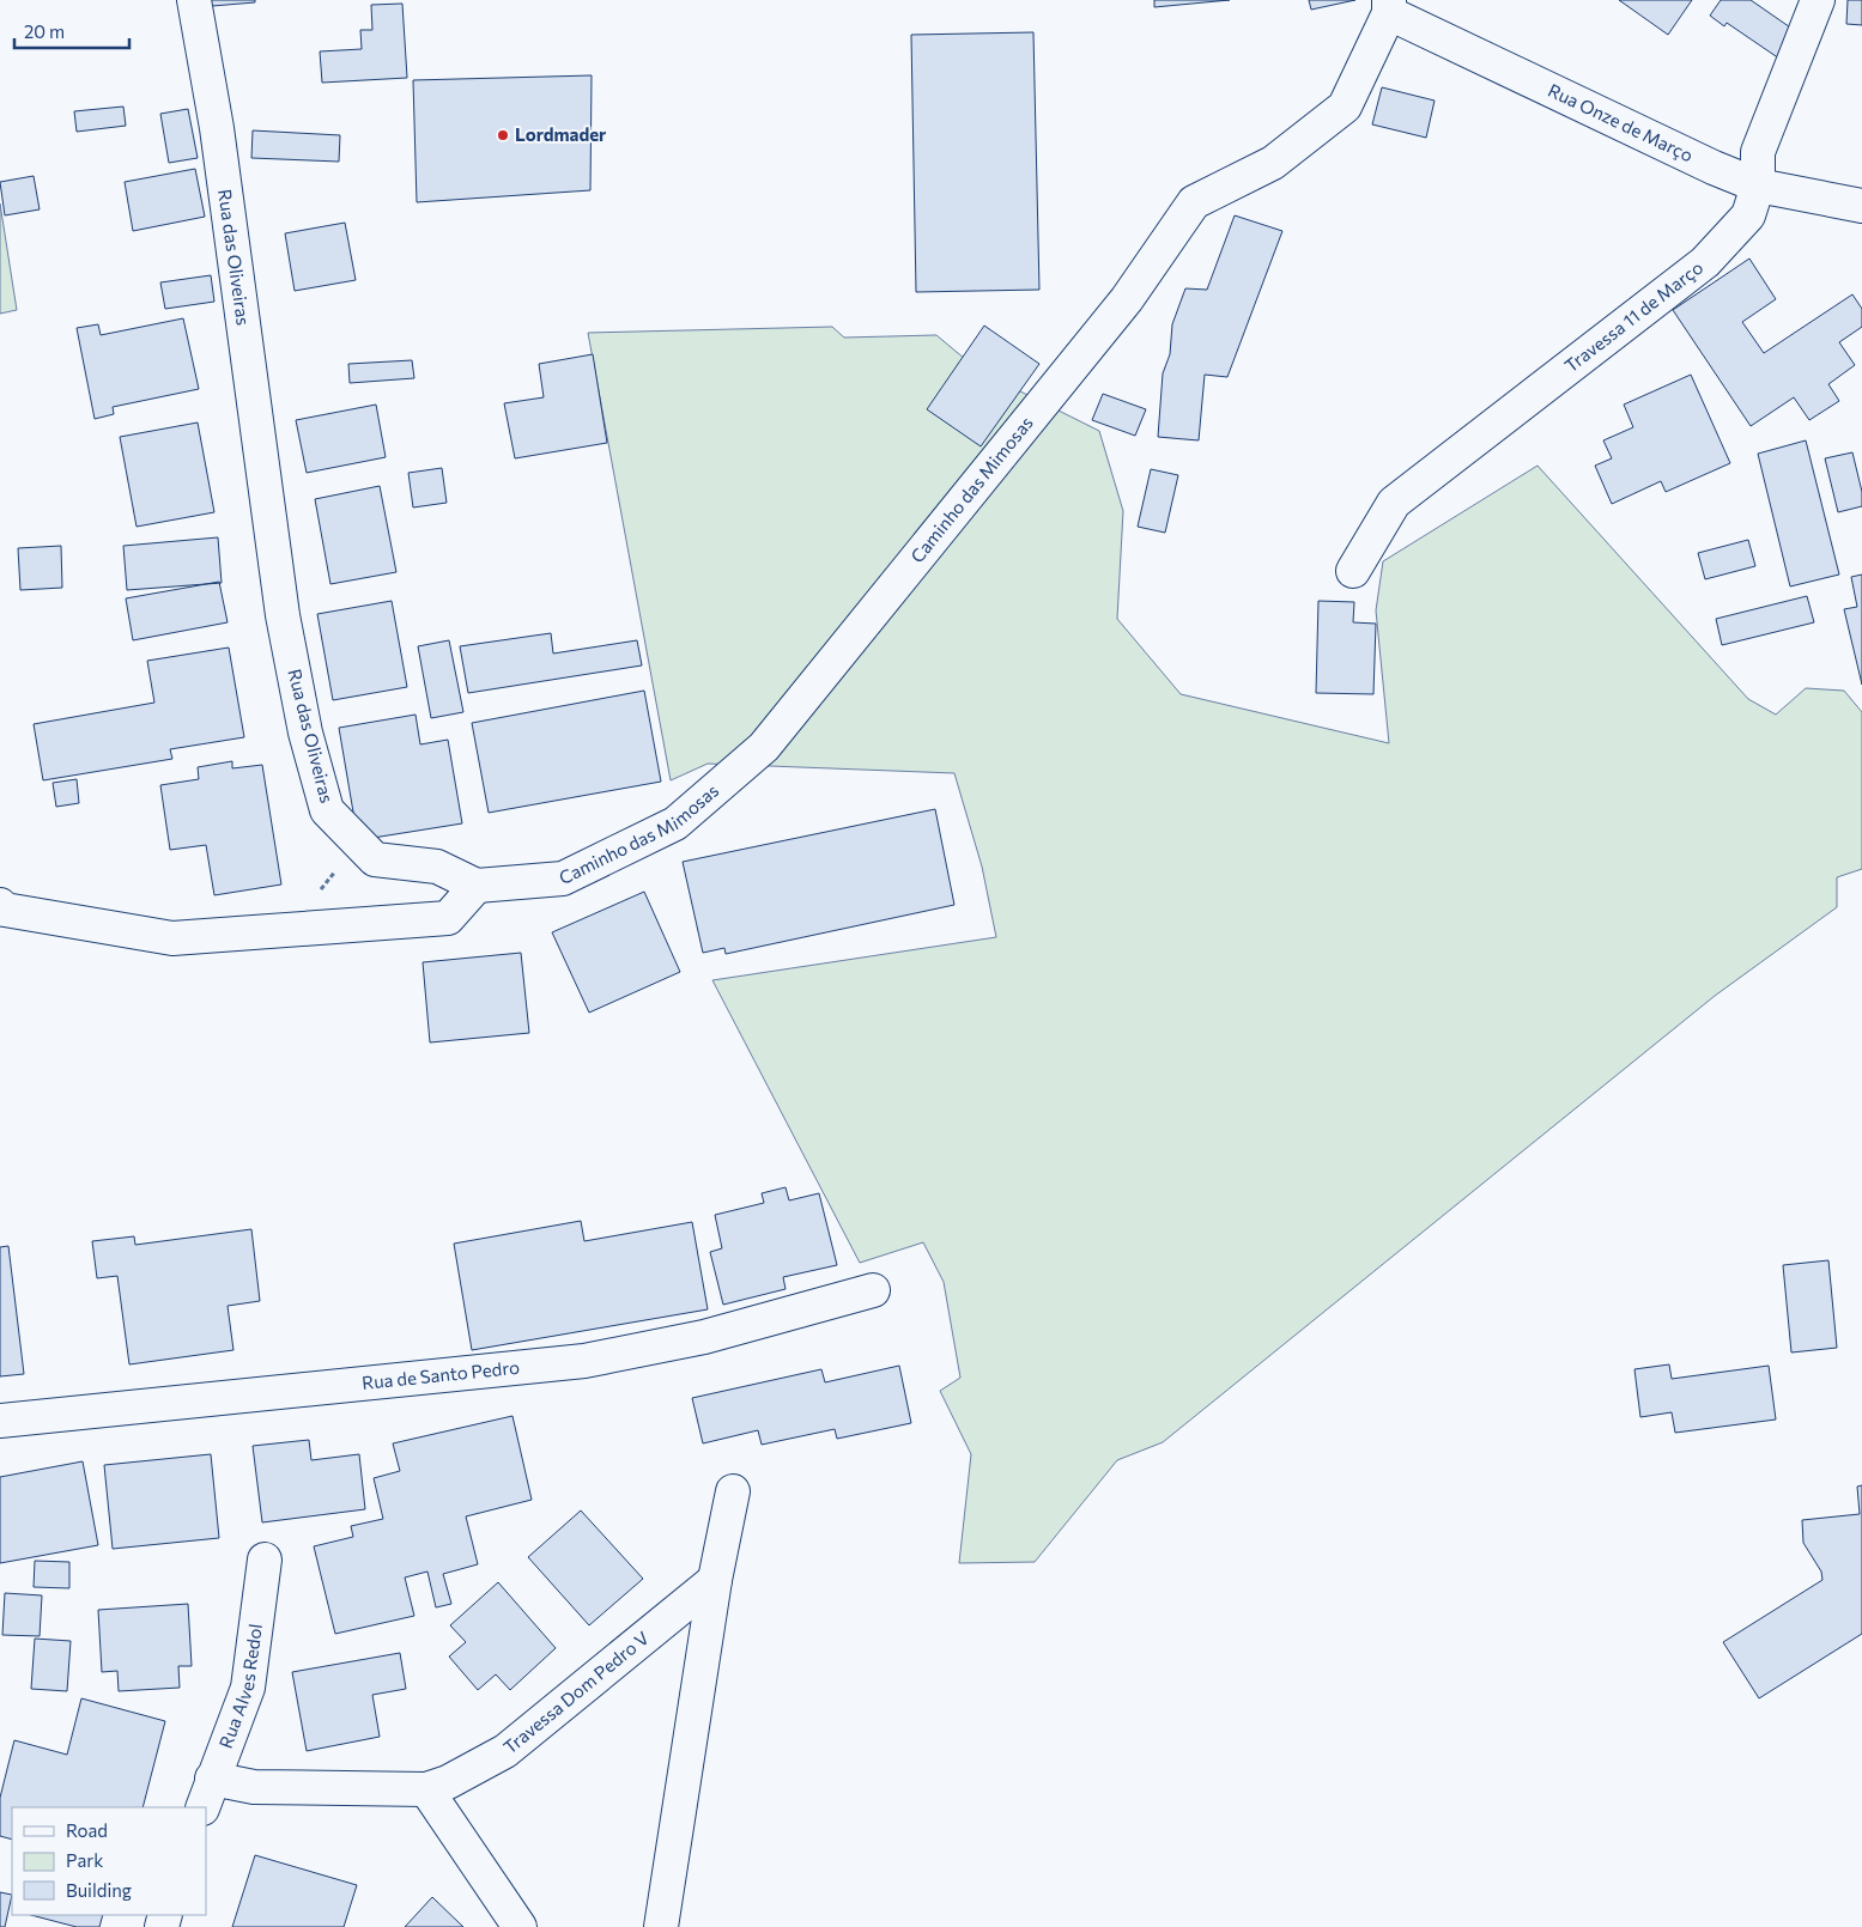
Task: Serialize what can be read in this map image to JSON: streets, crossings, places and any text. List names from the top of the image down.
{
  "streets": {
    "street": [
      "Rua Onze de Março",
      "Rua das Oliveiras",
      "Travessa 11 de Março",
      "Caminho das Mimosas",
      "Rua de Santo Pedro",
      "Rua Alves Redol",
      "Travessa Dom Pedro V"
    ]
  },
  "crossings": [
    ["Rua Onze de Março", "Travessa 11 de Março"],
    ["Rua Onze de Março", "Caminho das Mimosas"],
    ["Rua das Oliveiras", "Caminho das Mimosas"],
    ["Rua Alves Redol", "Travessa Dom Pedro V"]
  ],
  "places": ["Lordmader"],
  "legend": ["Road", "Park", "Building"],
  "scale_bar": "20 m"
}
